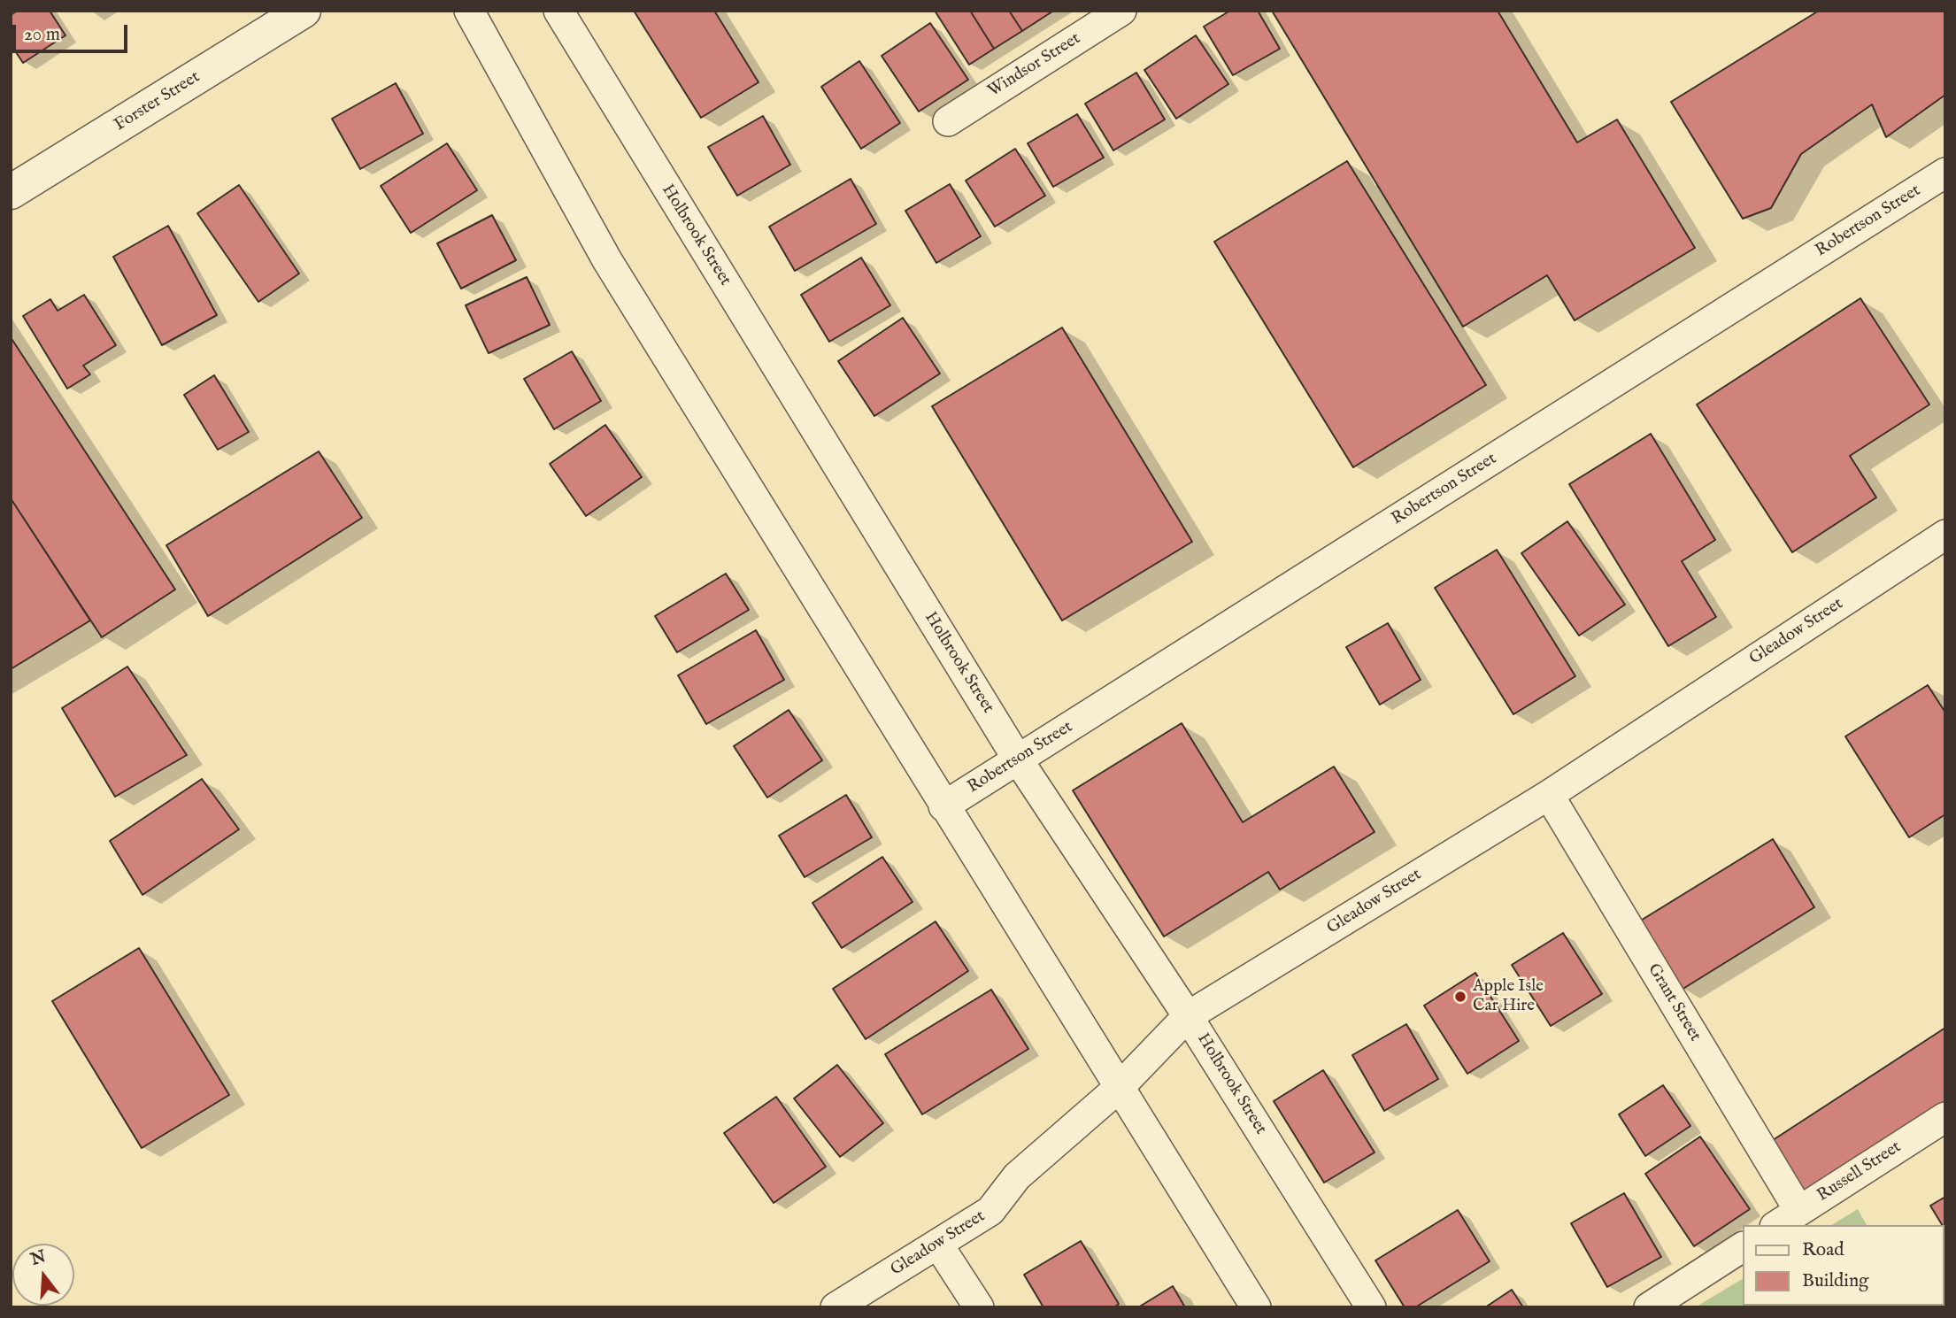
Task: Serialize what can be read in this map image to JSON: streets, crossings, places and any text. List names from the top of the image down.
{
  "streets": {
    "street": [
      "Windsor Street",
      "Forster Street",
      "Robertson Street",
      "Holbrook Street",
      "Gleadow Street",
      "Grant Street",
      "Russell Street"
    ]
  },
  "crossings": [
    ["Robertson Street", "Holbrook Street"],
    ["Holbrook Street", "Gleadow Street"],
    ["Gleadow Street", "Grant Street"],
    ["Grant Street", "Russell Street"]
  ],
  "places": ["Apple Isle Car Hire"],
  "legend": ["Road", "Building"],
  "scale_bar": "20 m",
  "north": "top"
}
